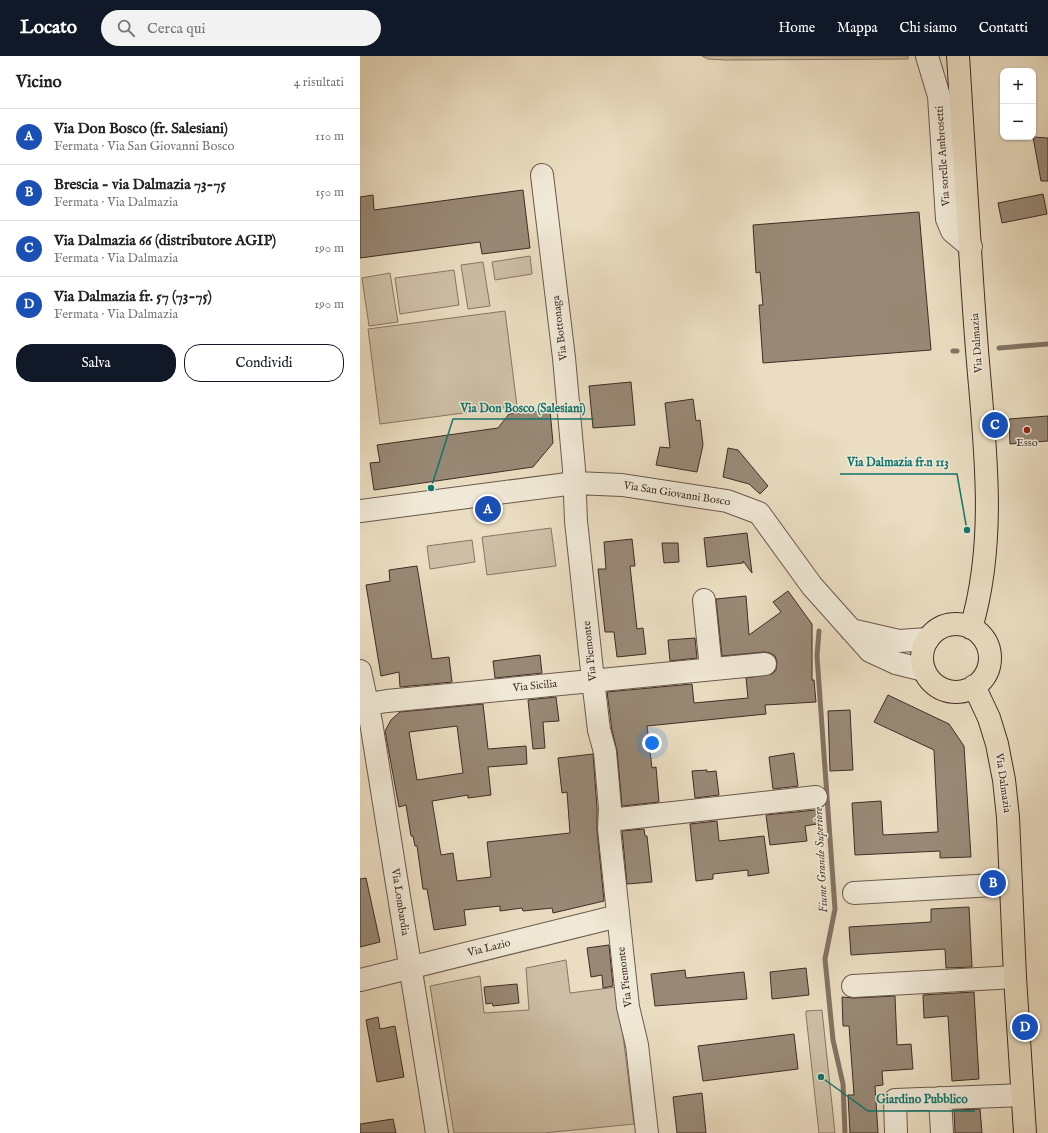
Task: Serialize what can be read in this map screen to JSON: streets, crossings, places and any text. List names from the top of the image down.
{
  "streets": {
    "main road": ["Via Dalmazia"],
    "street": [
      "Via sorelle Ambrosetti",
      "Via Bottonaga",
      "Via San Giovanni Bosco",
      "Via Piemonte",
      "Via Sicilia",
      "Via Lombardia",
      "Via Lazio"
    ]
  },
  "crossings": [
    ["Via sorelle Ambrosetti", "Via Dalmazia"],
    ["Via Bottonaga", "Via San Giovanni Bosco"],
    ["Via Bottonaga", "Via Piemonte"],
    ["Via Dalmazia", "Via San Giovanni Bosco"],
    ["Via San Giovanni Bosco", "Via Piemonte"],
    ["Via Piemonte", "Via Sicilia"],
    ["Via Piemonte", "Via Lazio"],
    ["Via Sicilia", "Via Lombardia"],
    ["Via Lombardia", "Via Lazio"]
  ],
  "water": ["Fiume Grande Superiore"],
  "places": [
    "Esso",
    "Via Don Bosco (Salesiani)",
    "Via Dalmazia fr.n 113",
    "Giardino Pubblico"
  ],
  "page": {
    "header": "Locato",
    "search": "Cerca qui",
    "nav": [
      "Home",
      "Mappa",
      "Chi siamo",
      "Contatti"
    ],
    "heading": ["Vicino", "4 risultati"],
    "map_buttons": ["+", "−"],
    "list": [
      {
        "mark": "A",
        "name": "Via Don Bosco (fr. Salesiani)",
        "note": "Fermata · Via San Giovanni Bosco",
        "value": "110 m"
      },
      {
        "mark": "B",
        "name": "Brescia - via Dalmazia 73-75",
        "note": "Fermata · Via Dalmazia",
        "value": "150 m"
      },
      {
        "mark": "C",
        "name": "Via Dalmazia 66 (distributore AGIP)",
        "note": "Fermata · Via Dalmazia",
        "value": "190 m"
      },
      {
        "mark": "D",
        "name": "Via Dalmazia fr. 57 (73-75)",
        "note": "Fermata · Via Dalmazia",
        "value": "190 m"
      }
    ],
    "buttons": ["Salva", "Condividi"],
    "pins": [
      "C",
      "A",
      "B",
      "D"
    ]
  }
}
